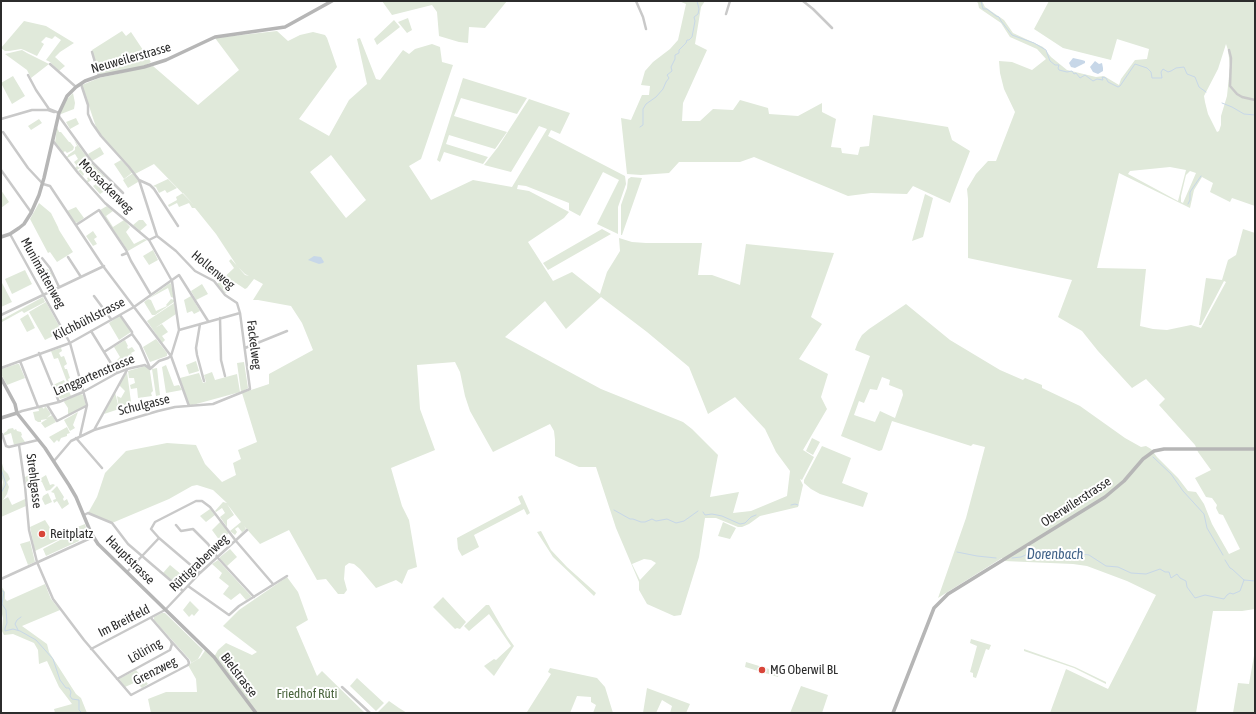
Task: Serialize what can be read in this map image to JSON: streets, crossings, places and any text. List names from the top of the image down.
{
  "streets": {
    "street": [
      "Neuweilerstrasse",
      "Moosackerweg",
      "Hollenweg",
      "Munimattenweg",
      "Kilchbühlstrasse",
      "Fackelweg",
      "Langgartenstrasse",
      "Schulgasse",
      "Strehlgasse",
      "Oberwilerstrasse",
      "Hauptstrasse",
      "Rüttigrabenweg",
      "Im Breitfeld",
      "Löliring",
      "Grenzweg",
      "Bielstrasse"
    ]
  },
  "crossings": [
    ["Neuweilerstrasse", "Moosackerweg"],
    ["Neuweilerstrasse", "Munimattenweg"],
    ["Hollenweg", "Fackelweg"],
    ["Munimattenweg", "Kilchbühlstrasse"],
    ["Munimattenweg", "Langgartenstrasse"],
    ["Fackelweg", "Schulgasse"],
    ["Langgartenstrasse", "Hauptstrasse"],
    ["Schulgasse", "Hauptstrasse"],
    ["Strehlgasse", "Hauptstrasse"],
    ["Strehlgasse", "Im Breitfeld"],
    ["Strehlgasse", "Löliring"],
    ["Strehlgasse", "Grenzweg"],
    ["Hauptstrasse", "Rüttigrabenweg"],
    ["Hauptstrasse", "Im Breitfeld"],
    ["Hauptstrasse", "Bielstrasse"],
    ["Rüttigrabenweg", "Im Breitfeld"],
    ["Im Breitfeld", "Löliring"],
    ["Löliring", "Grenzweg"]
  ],
  "water": ["Dorenbach"],
  "parks": ["Friedhof Rüti"],
  "places": ["Reitplatz", "MG Oberwil BL"]
}
